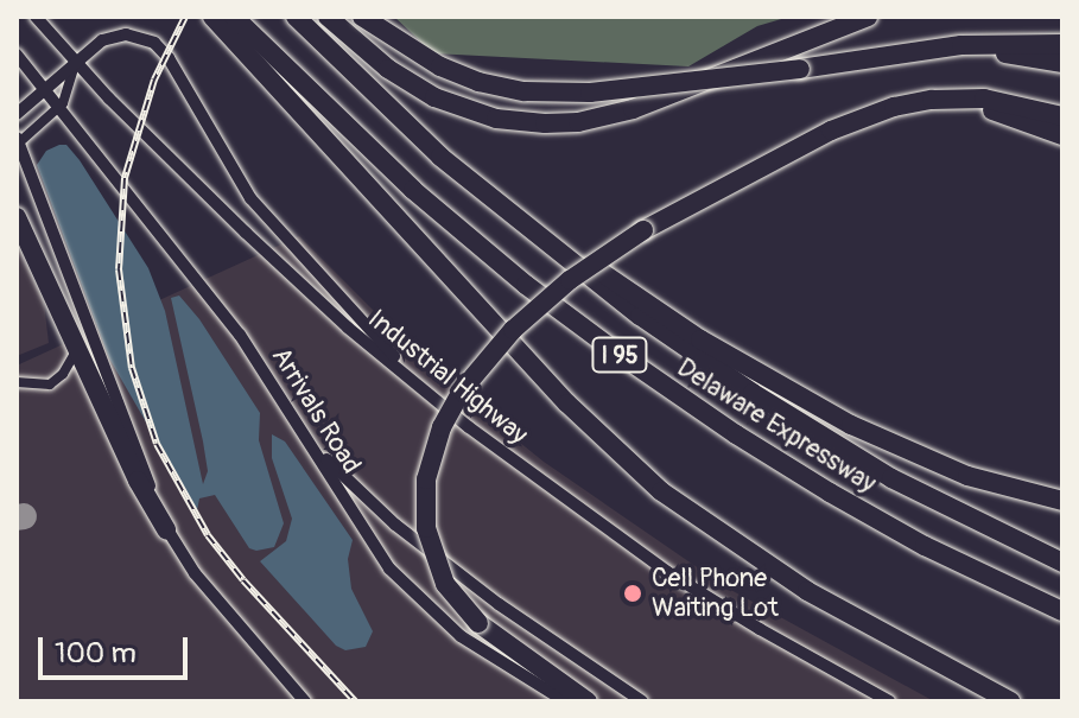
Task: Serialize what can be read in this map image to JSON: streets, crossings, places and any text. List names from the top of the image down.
{
  "streets": {
    "highway": ["I 95", "Delaware Expressway"],
    "street": ["Industrial Highway", "Arrivals Road"]
  },
  "places": ["Cell Phone Waiting Lot"],
  "scale_bar": "100 m"
}
